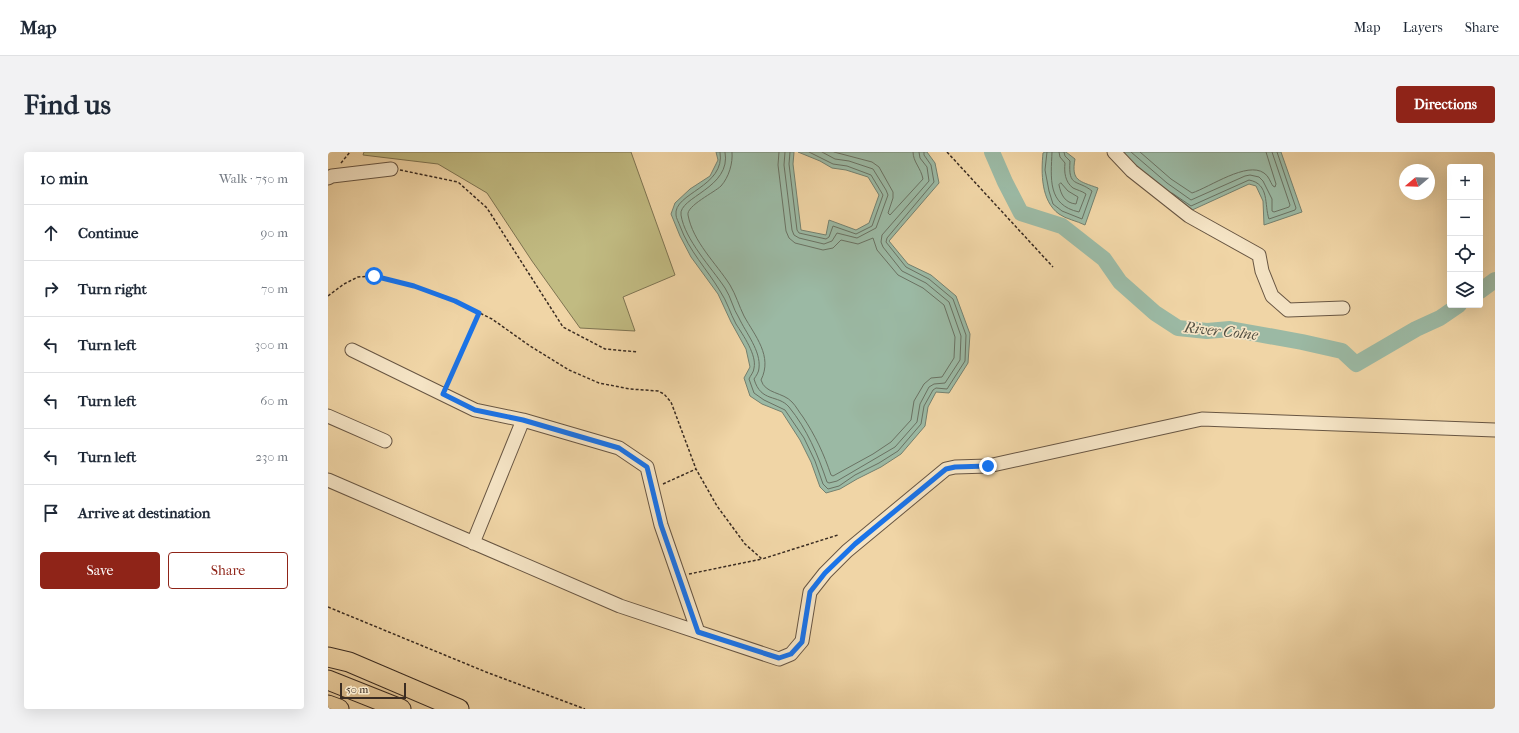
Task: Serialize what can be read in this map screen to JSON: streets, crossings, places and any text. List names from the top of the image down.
{
  "water": ["River Colne"],
  "scale_bar": "50 m",
  "north": "left",
  "page": {
    "header": "Map",
    "nav": ["Map", "Layers", "Share"],
    "buttons": [
      "Directions",
      ["Save", "Share"]
    ],
    "title": "Find us",
    "heading": ["10 min", "Walk · 750 m"],
    "map_buttons": ["+", "−"],
    "list": [
      ["Continue", "90 m"],
      ["Turn right", "70 m"],
      ["Turn left", "300 m"],
      ["Turn left", "60 m"],
      ["Turn left", "230 m"],
      "Arrive at destination"
    ],
    "scale": "50 m"
  }
}
